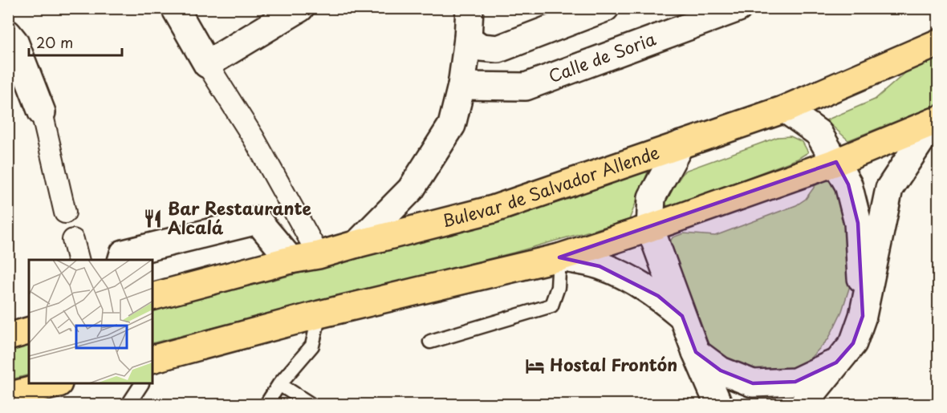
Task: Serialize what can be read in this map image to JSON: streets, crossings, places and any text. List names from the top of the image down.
{
  "streets": {
    "main road": ["Bulevar de Salvador Allende"],
    "street": ["Calle de Soria"]
  },
  "places": {
    "restaurant": ["Bar Restaurante Alcalá"],
    "hotel": ["Hostal Frontón"]
  },
  "scale_bar": "20 m"
}
